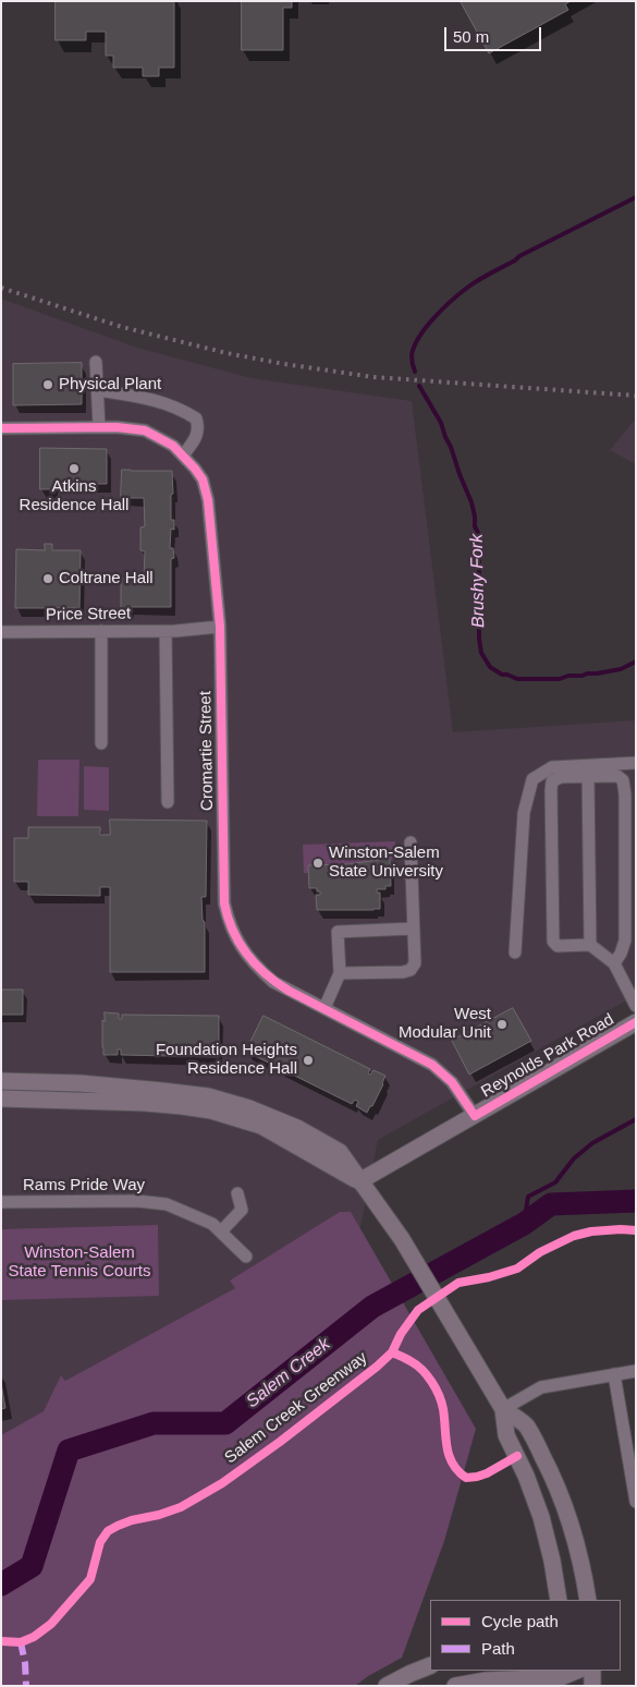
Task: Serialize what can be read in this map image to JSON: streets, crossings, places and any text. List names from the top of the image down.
{
  "streets": {
    "main road": ["Reynolds Park Road"],
    "street": ["Price Street", "Cromartie Street", "Rams Pride Way"],
    "cycle path": ["Salem Creek Greenway"]
  },
  "crossings": [
    ["Price Street", "Cromartie Street"],
    ["Cromartie Street", "Reynolds Park Road"]
  ],
  "water": ["Brushy Fork", "Salem Creek"],
  "parks": ["Winston-Salem State Tennis Courts"],
  "places": [
    "Physical Plant",
    "Atkins Residence Hall",
    "Coltrane Hall",
    "Winston-Salem State University",
    "West Modular Unit",
    "Foundation Heights Residence Hall"
  ],
  "legend": ["Cycle path", "Path"],
  "scale_bar": "50 m"
}
